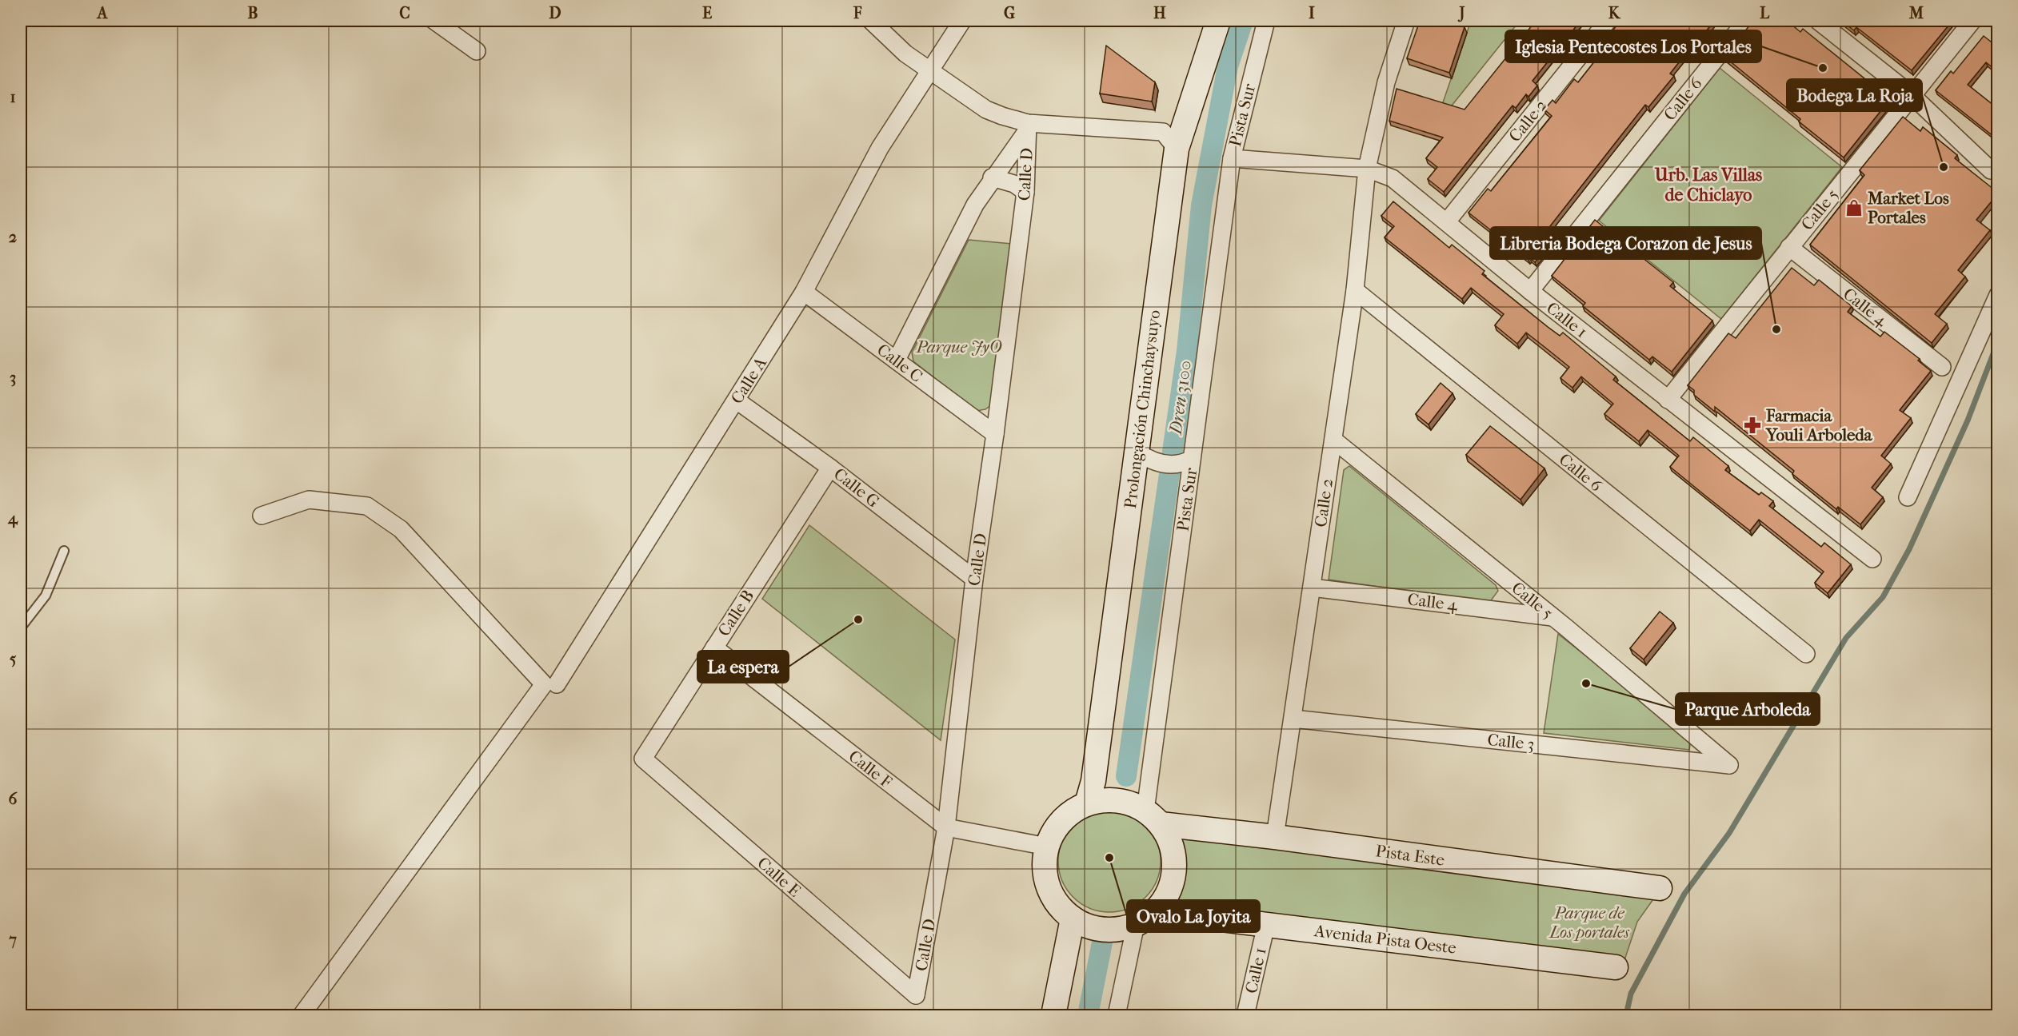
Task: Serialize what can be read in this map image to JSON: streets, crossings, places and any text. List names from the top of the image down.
{
  "streets": {
    "street": [
      "Calle 6",
      "Pista Sur",
      "Calle 2",
      "Calle D",
      "Calle 5",
      "Calle 4",
      "Calle 1",
      "Calle C",
      "Calle A",
      "Prolongación Chinchaysuyo",
      "Calle G",
      "Calle B",
      "Calle 3",
      "Calle F",
      "Pista Este",
      "Calle E",
      "Avenida Pista Oeste"
    ]
  },
  "crossings": [
    ["Calle 6", "Calle 2"],
    ["Calle 6", "Calle 1"],
    ["Pista Sur", "Calle 1"],
    ["Pista Sur", "Prolongación Chinchaysuyo"],
    ["Pista Sur", "Calle F"],
    ["Pista Sur", "Pista Este"],
    ["Pista Sur", "Avenida Pista Oeste"],
    ["Calle 2", "Calle 5"],
    ["Calle 2", "Calle 4"],
    ["Calle 2", "Calle 1"],
    ["Calle 2", "Calle 3"],
    ["Calle 2", "Pista Este"],
    ["Calle D", "Calle C"],
    ["Calle D", "Calle G"],
    ["Calle D", "Calle F"],
    ["Calle D", "Calle E"],
    ["Calle 5", "Calle 4"],
    ["Calle 5", "Calle 1"],
    ["Calle 5", "Calle 3"],
    ["Calle 1", "Avenida Pista Oeste"],
    ["Calle C", "Calle A"],
    ["Calle A", "Calle G"],
    ["Prolongación Chinchaysuyo", "Calle F"],
    ["Prolongación Chinchaysuyo", "Pista Este"],
    ["Prolongación Chinchaysuyo", "Avenida Pista Oeste"],
    ["Calle G", "Calle B"],
    ["Calle B", "Calle F"],
    ["Calle B", "Calle E"],
    ["Calle F", "Pista Este"],
    ["Calle F", "Avenida Pista Oeste"],
    ["Pista Este", "Avenida Pista Oeste"]
  ],
  "districts": ["Urb. Las Villas de Chiclayo"],
  "water": ["Dren 3100"],
  "parks": ["Parque JyO", "Parque de Los portales"],
  "places": {
    "other": [
      "Iglesia Pentecostes Los Portales",
      "Bodega La Roja",
      "Libreria Bodega Corazon de Jesus",
      "La espera",
      "Parque Arboleda",
      "Ovalo La Joyita"
    ],
    "shop": ["Market Los Portales"],
    "pharmacy": ["Farmacia Youli Arboleda"]
  },
  "grid": {
    "columns": [
      "A",
      "B",
      "C",
      "D",
      "E",
      "F",
      "G",
      "H",
      "I",
      "J",
      "K",
      "L",
      "M"
    ],
    "rows": [
      "1",
      "2",
      "3",
      "4",
      "5",
      "6",
      "7"
    ]
  }
}
